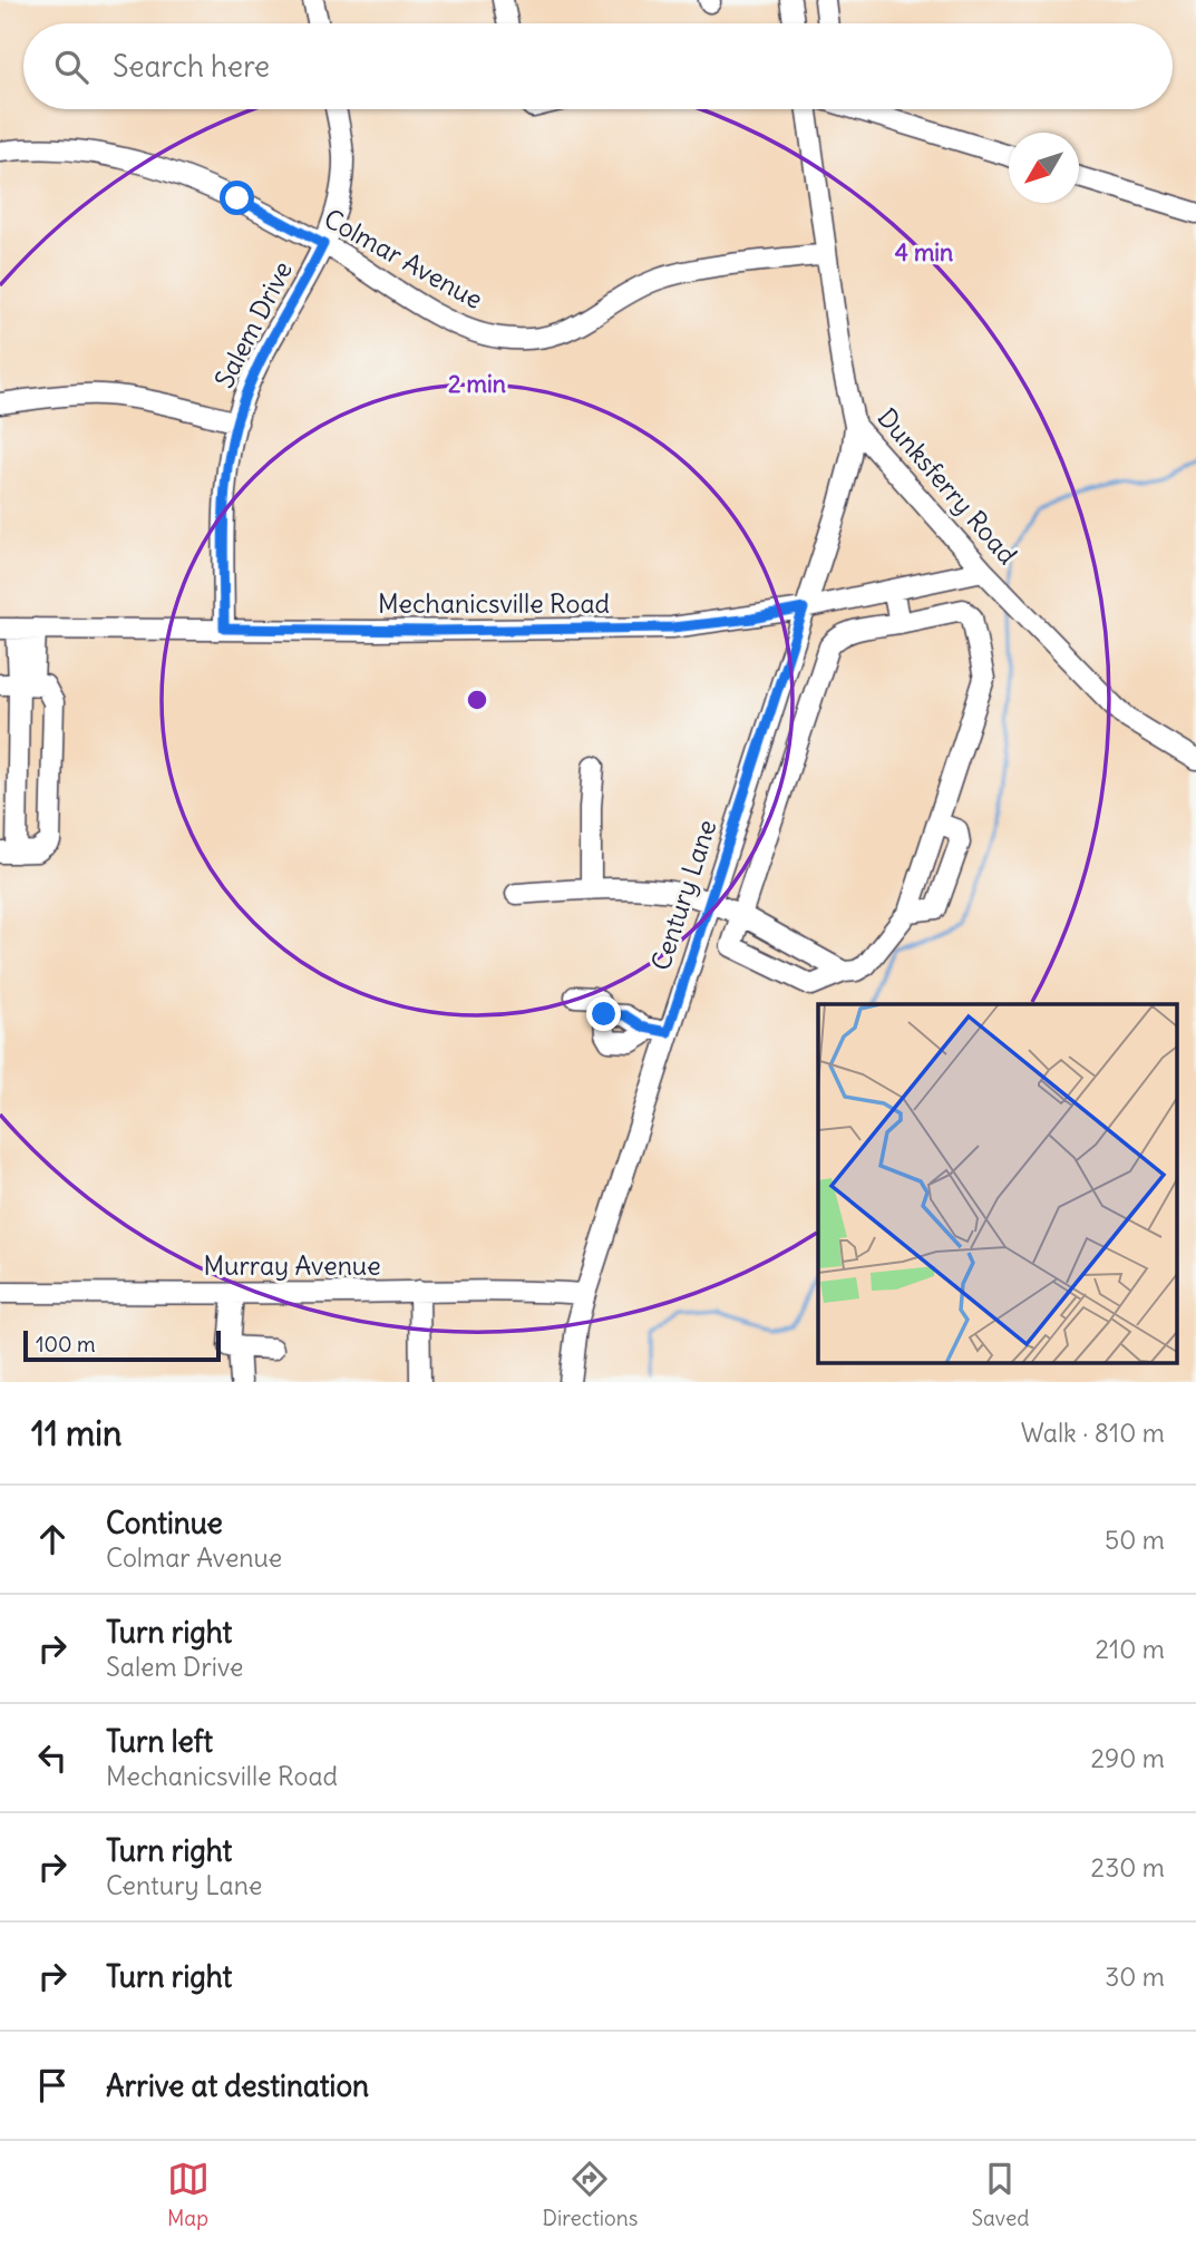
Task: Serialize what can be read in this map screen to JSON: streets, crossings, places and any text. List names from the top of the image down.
{
  "streets": {
    "street": [
      "Colmar Avenue",
      "Salem Drive",
      "Dunksferry Road",
      "Mechanicsville Road",
      "Century Lane",
      "Murray Avenue"
    ]
  },
  "crossings": [
    ["Colmar Avenue", "Salem Drive"],
    ["Colmar Avenue", "Dunksferry Road"],
    ["Salem Drive", "Mechanicsville Road"],
    ["Dunksferry Road", "Mechanicsville Road"],
    ["Dunksferry Road", "Century Lane"],
    ["Mechanicsville Road", "Century Lane"],
    ["Century Lane", "Murray Avenue"]
  ],
  "scale_bar": "100 m",
  "north": "bottom left",
  "page": {
    "search": "Search here",
    "scale": "100 m",
    "heading": ["11 min", "Walk · 810 m"],
    "list": [
      ["Continue", "Colmar Avenue", "50 m"],
      ["Turn right", "Salem Drive", "210 m"],
      ["Turn left", "Mechanicsville Road", "290 m"],
      ["Turn right", "Century Lane", "230 m"],
      ["Turn right", "30 m"],
      "Arrive at destination"
    ],
    "nav": ["Map", "Directions", "Saved"]
  },
  "rings": ["4 min", "2 min"]
}
